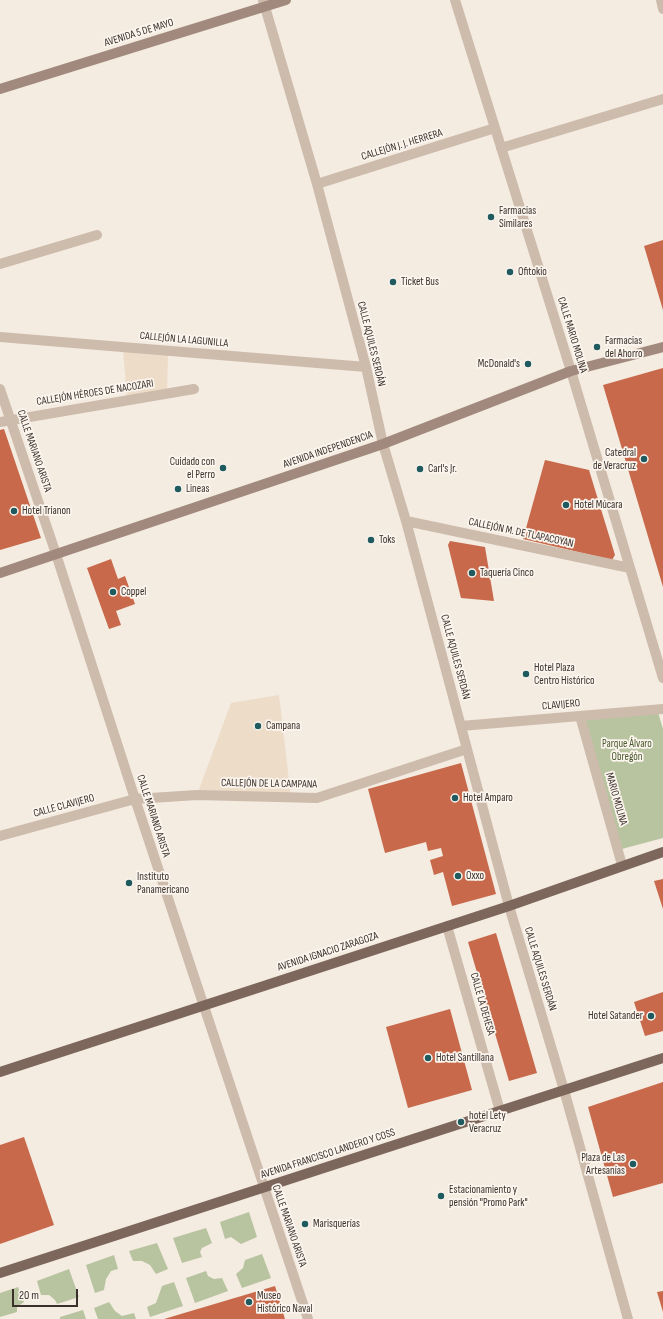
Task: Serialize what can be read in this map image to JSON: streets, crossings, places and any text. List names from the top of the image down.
{
  "streets": {
    "main road": ["AVENIDA IGNACIO ZARAGOZA", "AVENIDA FRANCISCO LANDERO Y COSS"],
    "street": [
      "AVENIDA 5 DE MAYO",
      "CALLEJÓN J. J. HERRERA",
      "CALLE MARIO MOLINA",
      "CALLEJÓN LA LAGUNILLA",
      "CALLE AQUILES SERDÁN",
      "CALLEJÓN HÉROES DE NACOZARI",
      "AVENIDA INDEPENDENCIA",
      "CALLE MARIANO ARISTA",
      "CALLEJÓN M. DE TLAPACOYAN",
      "CLAVIJERO",
      "CALLEJÓN DE LA CAMPANA",
      "MARIO MOLINA",
      "CALLE CLAVIJERO",
      "CALLE LA DEHESA"
    ]
  },
  "crossings": [
    ["AVENIDA 5 DE MAYO", "CALLE AQUILES SERDÁN"],
    ["CALLEJÓN J. J. HERRERA", "CALLE MARIO MOLINA"],
    ["CALLEJÓN J. J. HERRERA", "CALLE AQUILES SERDÁN"],
    ["CALLE MARIO MOLINA", "AVENIDA INDEPENDENCIA"],
    ["CALLE MARIO MOLINA", "CALLEJÓN M. DE TLAPACOYAN"],
    ["CALLEJÓN LA LAGUNILLA", "CALLE AQUILES SERDÁN"],
    ["CALLE AQUILES SERDÁN", "AVENIDA INDEPENDENCIA"],
    ["CALLE AQUILES SERDÁN", "CALLEJÓN M. DE TLAPACOYAN"],
    ["CALLE AQUILES SERDÁN", "CLAVIJERO"],
    ["CALLE AQUILES SERDÁN", "CALLEJÓN DE LA CAMPANA"],
    ["CALLE AQUILES SERDÁN", "AVENIDA IGNACIO ZARAGOZA"],
    ["CALLE AQUILES SERDÁN", "AVENIDA FRANCISCO LANDERO Y COSS"],
    ["CALLEJÓN HÉROES DE NACOZARI", "CALLE MARIANO ARISTA"],
    ["AVENIDA INDEPENDENCIA", "CALLE MARIANO ARISTA"],
    ["CALLE MARIANO ARISTA", "CALLEJÓN DE LA CAMPANA"],
    ["CALLE MARIANO ARISTA", "CALLE CLAVIJERO"],
    ["CALLE MARIANO ARISTA", "AVENIDA IGNACIO ZARAGOZA"],
    ["CALLE MARIANO ARISTA", "AVENIDA FRANCISCO LANDERO Y COSS"],
    ["CLAVIJERO", "MARIO MOLINA"],
    ["CALLEJÓN DE LA CAMPANA", "CALLE CLAVIJERO"],
    ["MARIO MOLINA", "AVENIDA IGNACIO ZARAGOZA"],
    ["AVENIDA IGNACIO ZARAGOZA", "CALLE LA DEHESA"],
    ["CALLE LA DEHESA", "AVENIDA FRANCISCO LANDERO Y COSS"]
  ],
  "parks": ["Parque Álvaro Obregón"],
  "places": [
    "Farmacias Similares",
    "Ofitokio",
    "Ticket Bus",
    "Farmacias del Ahorro",
    "McDonald's",
    "Catedral de Veracruz",
    "Cuidado con el Perro",
    "Carl's Jr.",
    "Lineas",
    "Hotel Múcara",
    "Hotel Trianon",
    "Toks",
    "Taquería Cinco",
    "Coppel",
    "Hotel Plaza Centro Histórico",
    "Campana",
    "Hotel Amparo",
    "Oxxo",
    "Instituto Panamericano",
    "Hotel Satander",
    "Hotel Santillana",
    "hotel Lety Veracruz",
    "Plaza de Las Artesanías",
    "Estacionamiento y pensión \"Promo Park\"",
    "Marisquerías",
    "Museo Histórico Naval"
  ],
  "scale_bar": "20 m"
}
